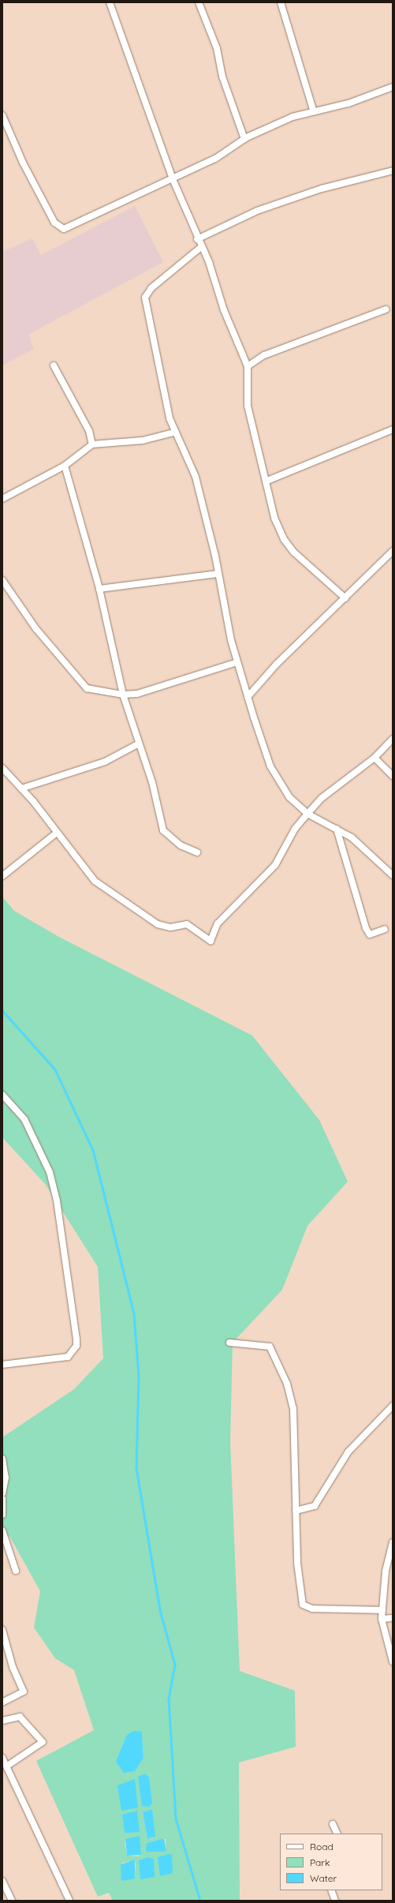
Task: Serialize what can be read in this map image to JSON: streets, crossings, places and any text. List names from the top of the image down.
{
  "legend": ["Road", "Park", "Water"]
}
